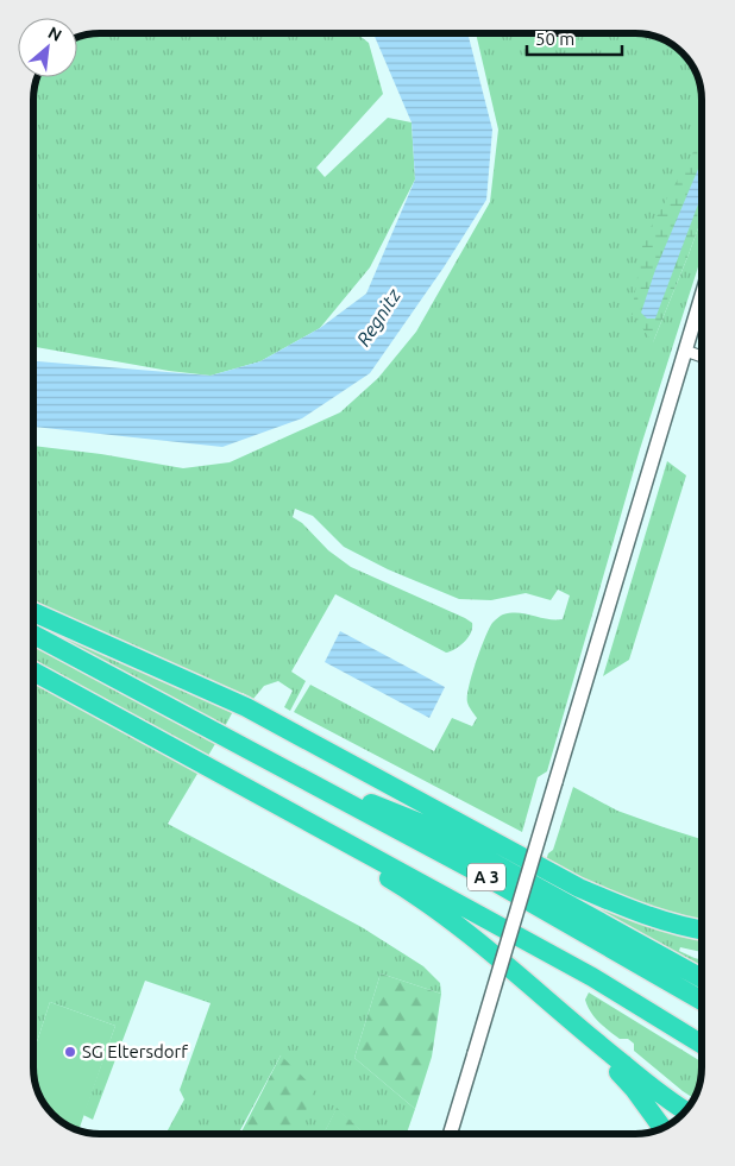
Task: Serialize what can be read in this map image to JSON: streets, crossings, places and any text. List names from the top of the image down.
{
  "streets": {
    "highway": ["A 3"]
  },
  "water": ["Regnitz"],
  "places": ["SG Eltersdorf"],
  "scale_bar": "50 m",
  "north": "top right"
}
